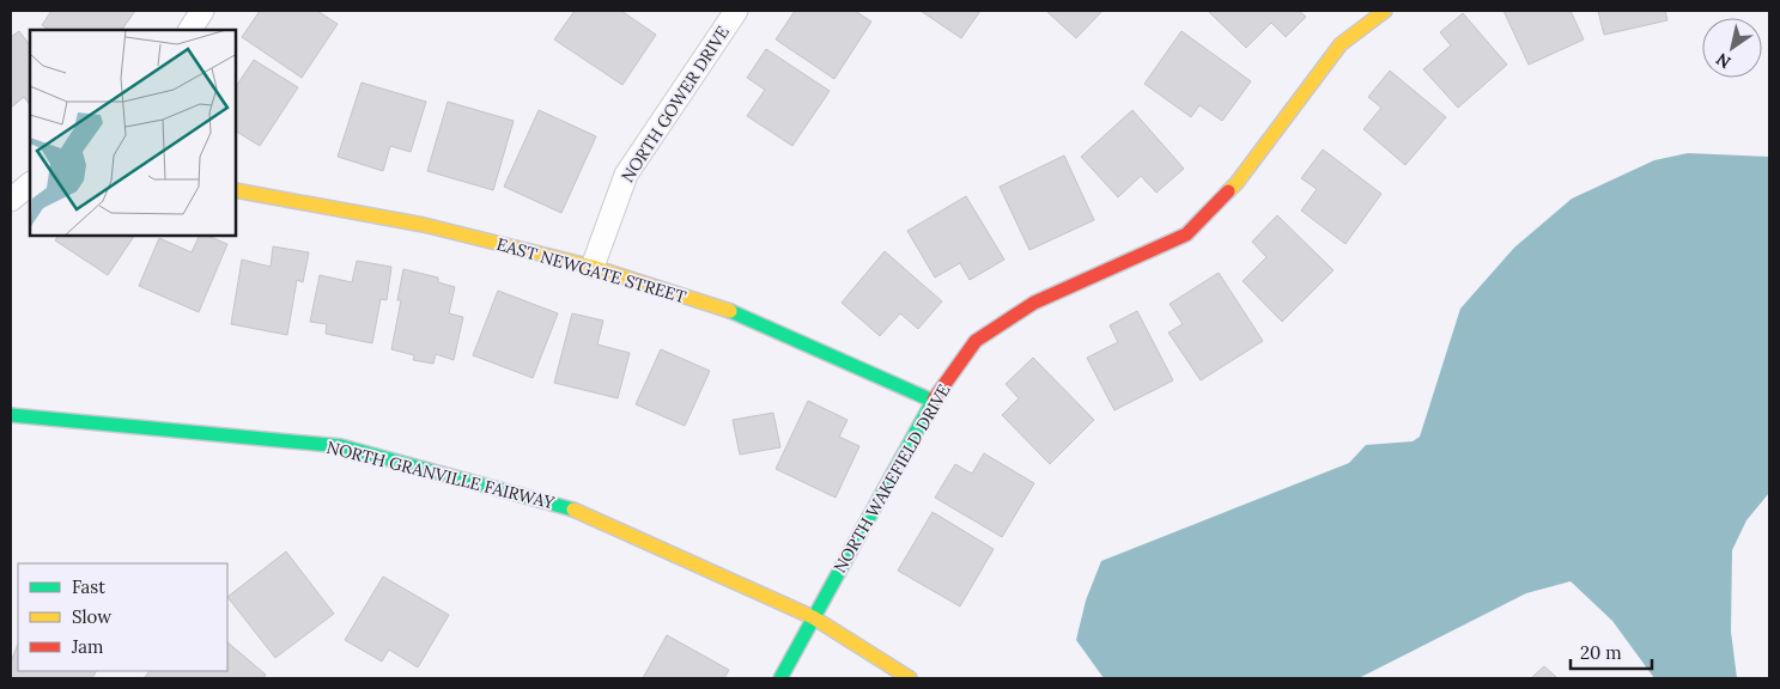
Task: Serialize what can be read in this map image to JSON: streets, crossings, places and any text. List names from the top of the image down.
{
  "streets": {
    "street": [
      "NORTH GOWER DRIVE",
      "EAST NEWGATE STREET",
      "NORTH GRANVILLE FAIRWAY",
      "NORTH WAKEFIELD DRIVE"
    ]
  },
  "crossings": [
    ["NORTH GOWER DRIVE", "EAST NEWGATE STREET"],
    ["EAST NEWGATE STREET", "NORTH WAKEFIELD DRIVE"],
    ["NORTH GRANVILLE FAIRWAY", "NORTH WAKEFIELD DRIVE"]
  ],
  "legend": ["Fast", "Slow", "Jam"],
  "scale_bar": "20 m",
  "north": "bottom left"
}
